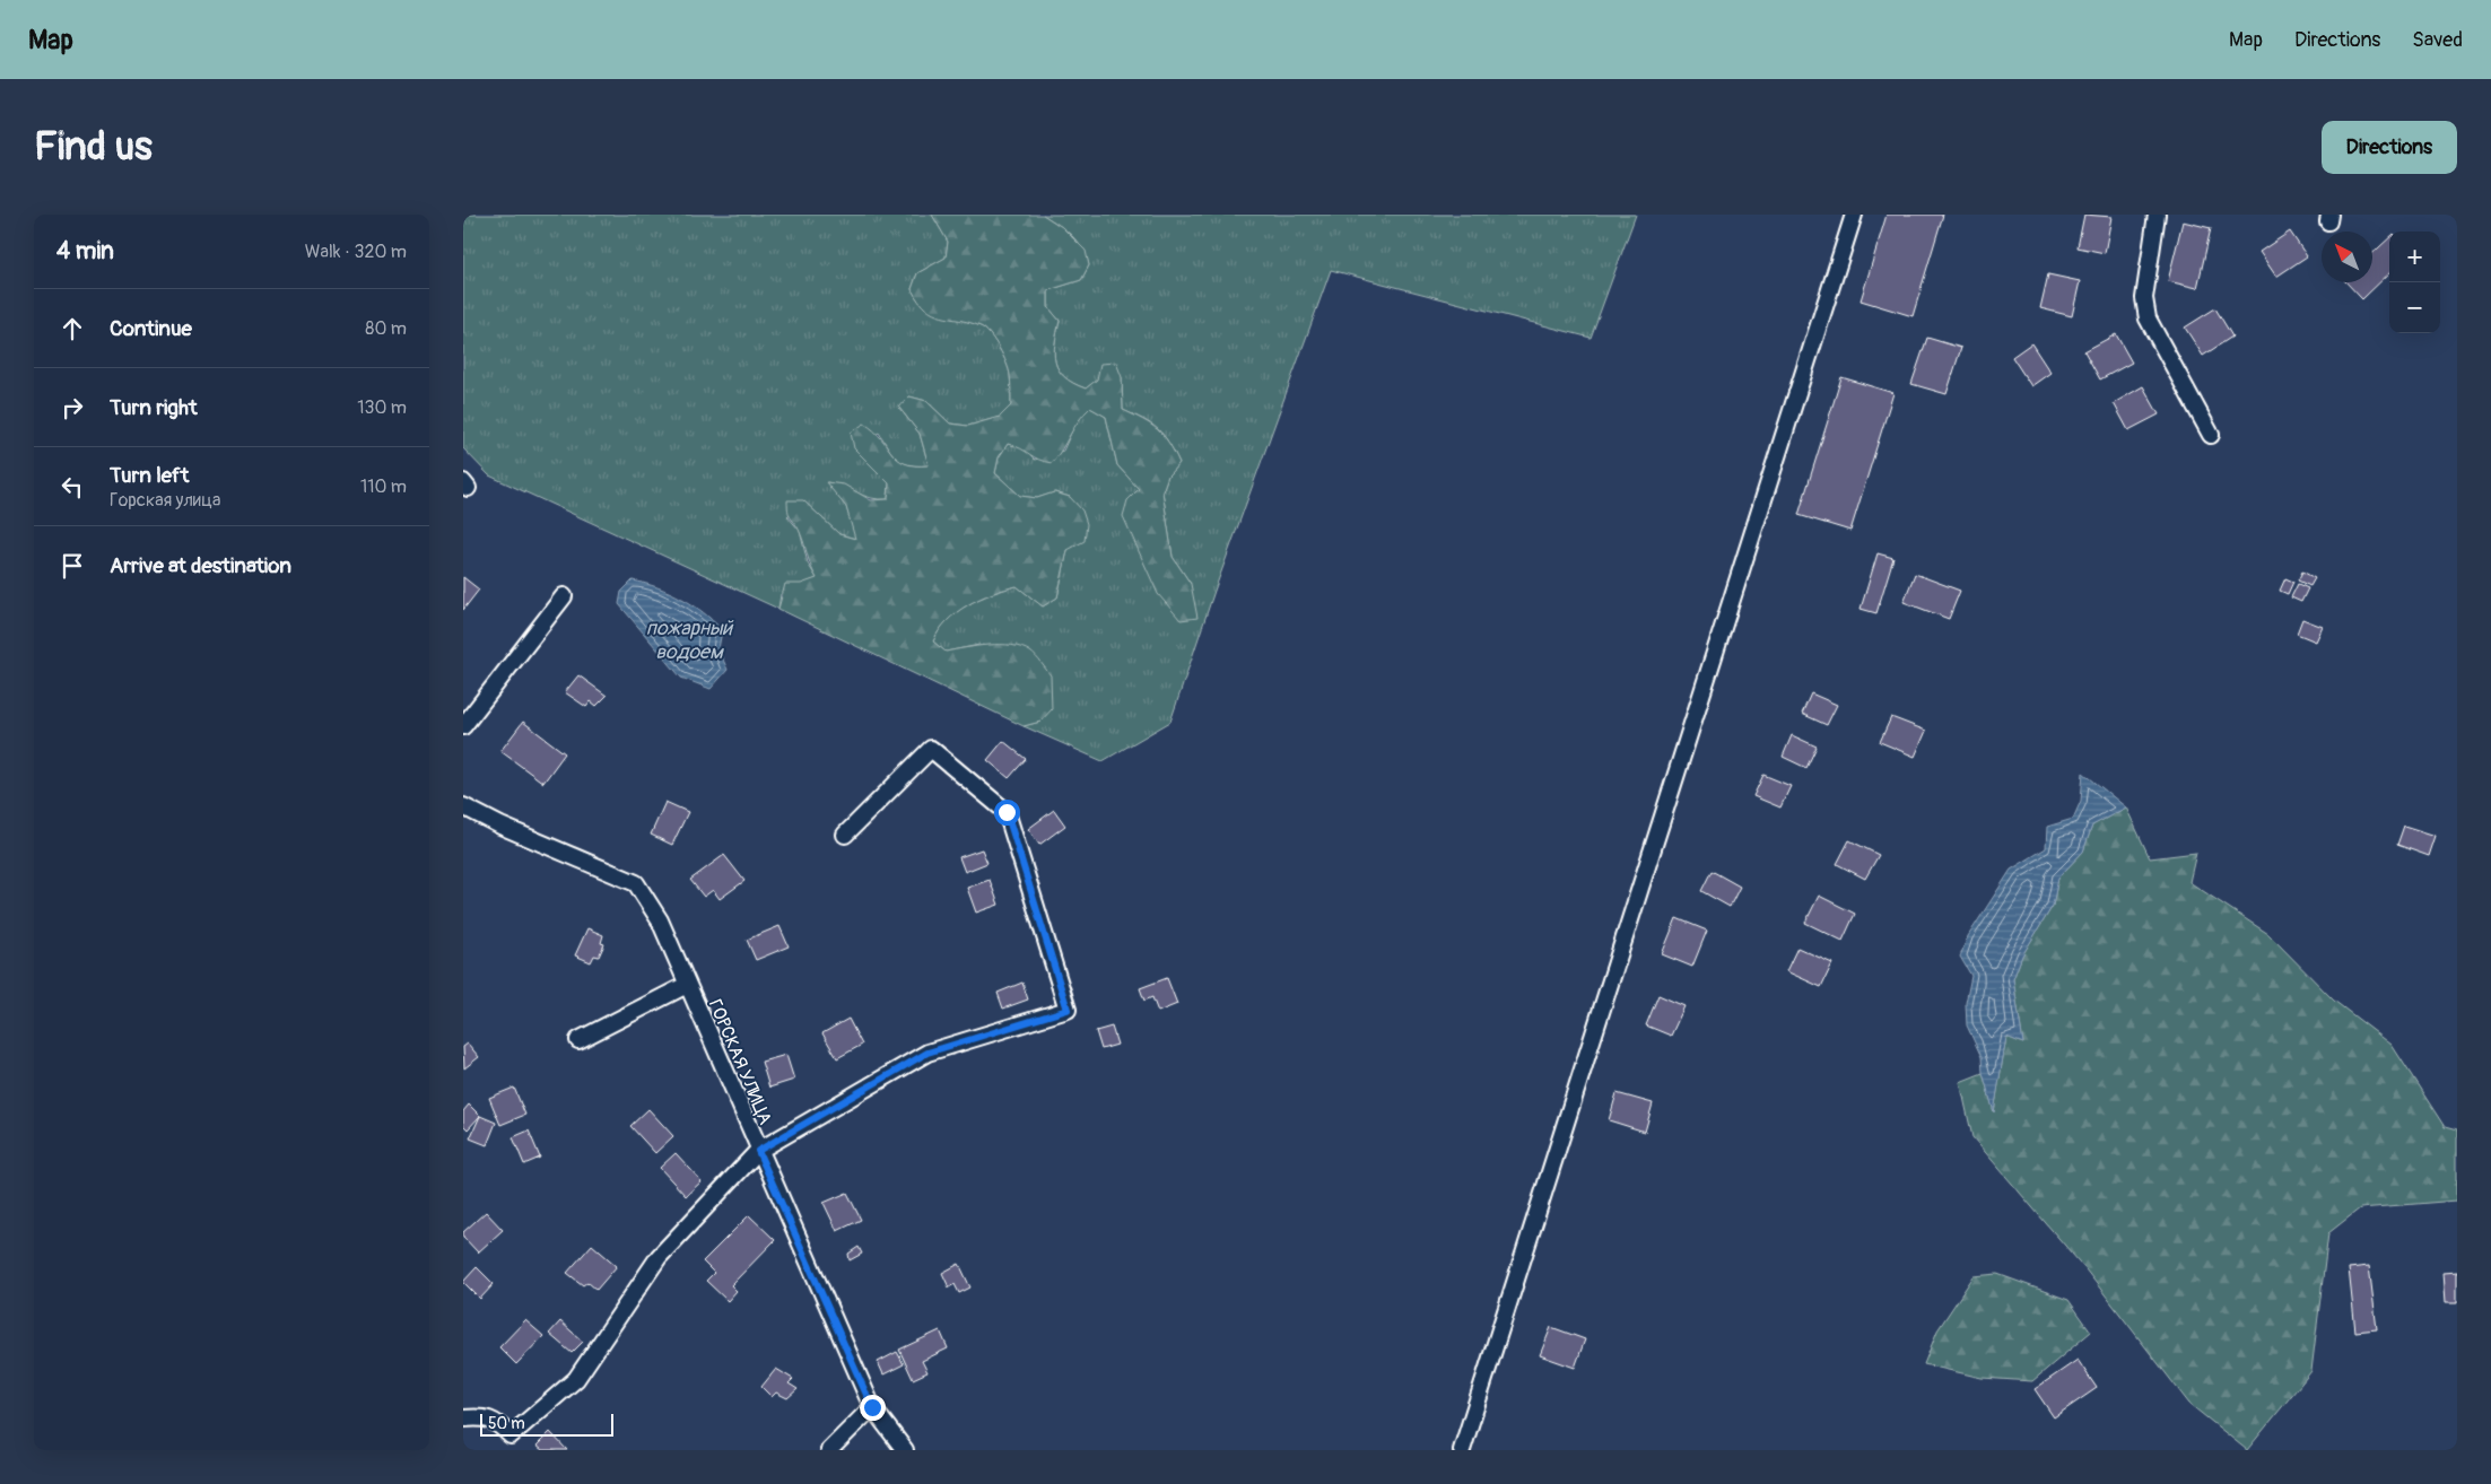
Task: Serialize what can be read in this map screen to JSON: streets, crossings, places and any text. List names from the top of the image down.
{
  "streets": {
    "street": ["ГОРСКАЯ УЛИЦА"]
  },
  "water": ["пожарный водоем"],
  "scale_bar": "50 m",
  "north": "top left",
  "page": {
    "header": "Map",
    "nav": ["Map", "Directions", "Saved"],
    "buttons": "Directions",
    "title": "Find us",
    "heading": ["4 min", "Walk · 320 m"],
    "map_buttons": ["+", "−"],
    "list": [
      ["Continue", "80 m"],
      ["Turn right", "130 m"],
      ["Turn left", "Горская улица", "110 m"],
      "Arrive at destination"
    ],
    "scale": "50 m"
  }
}
